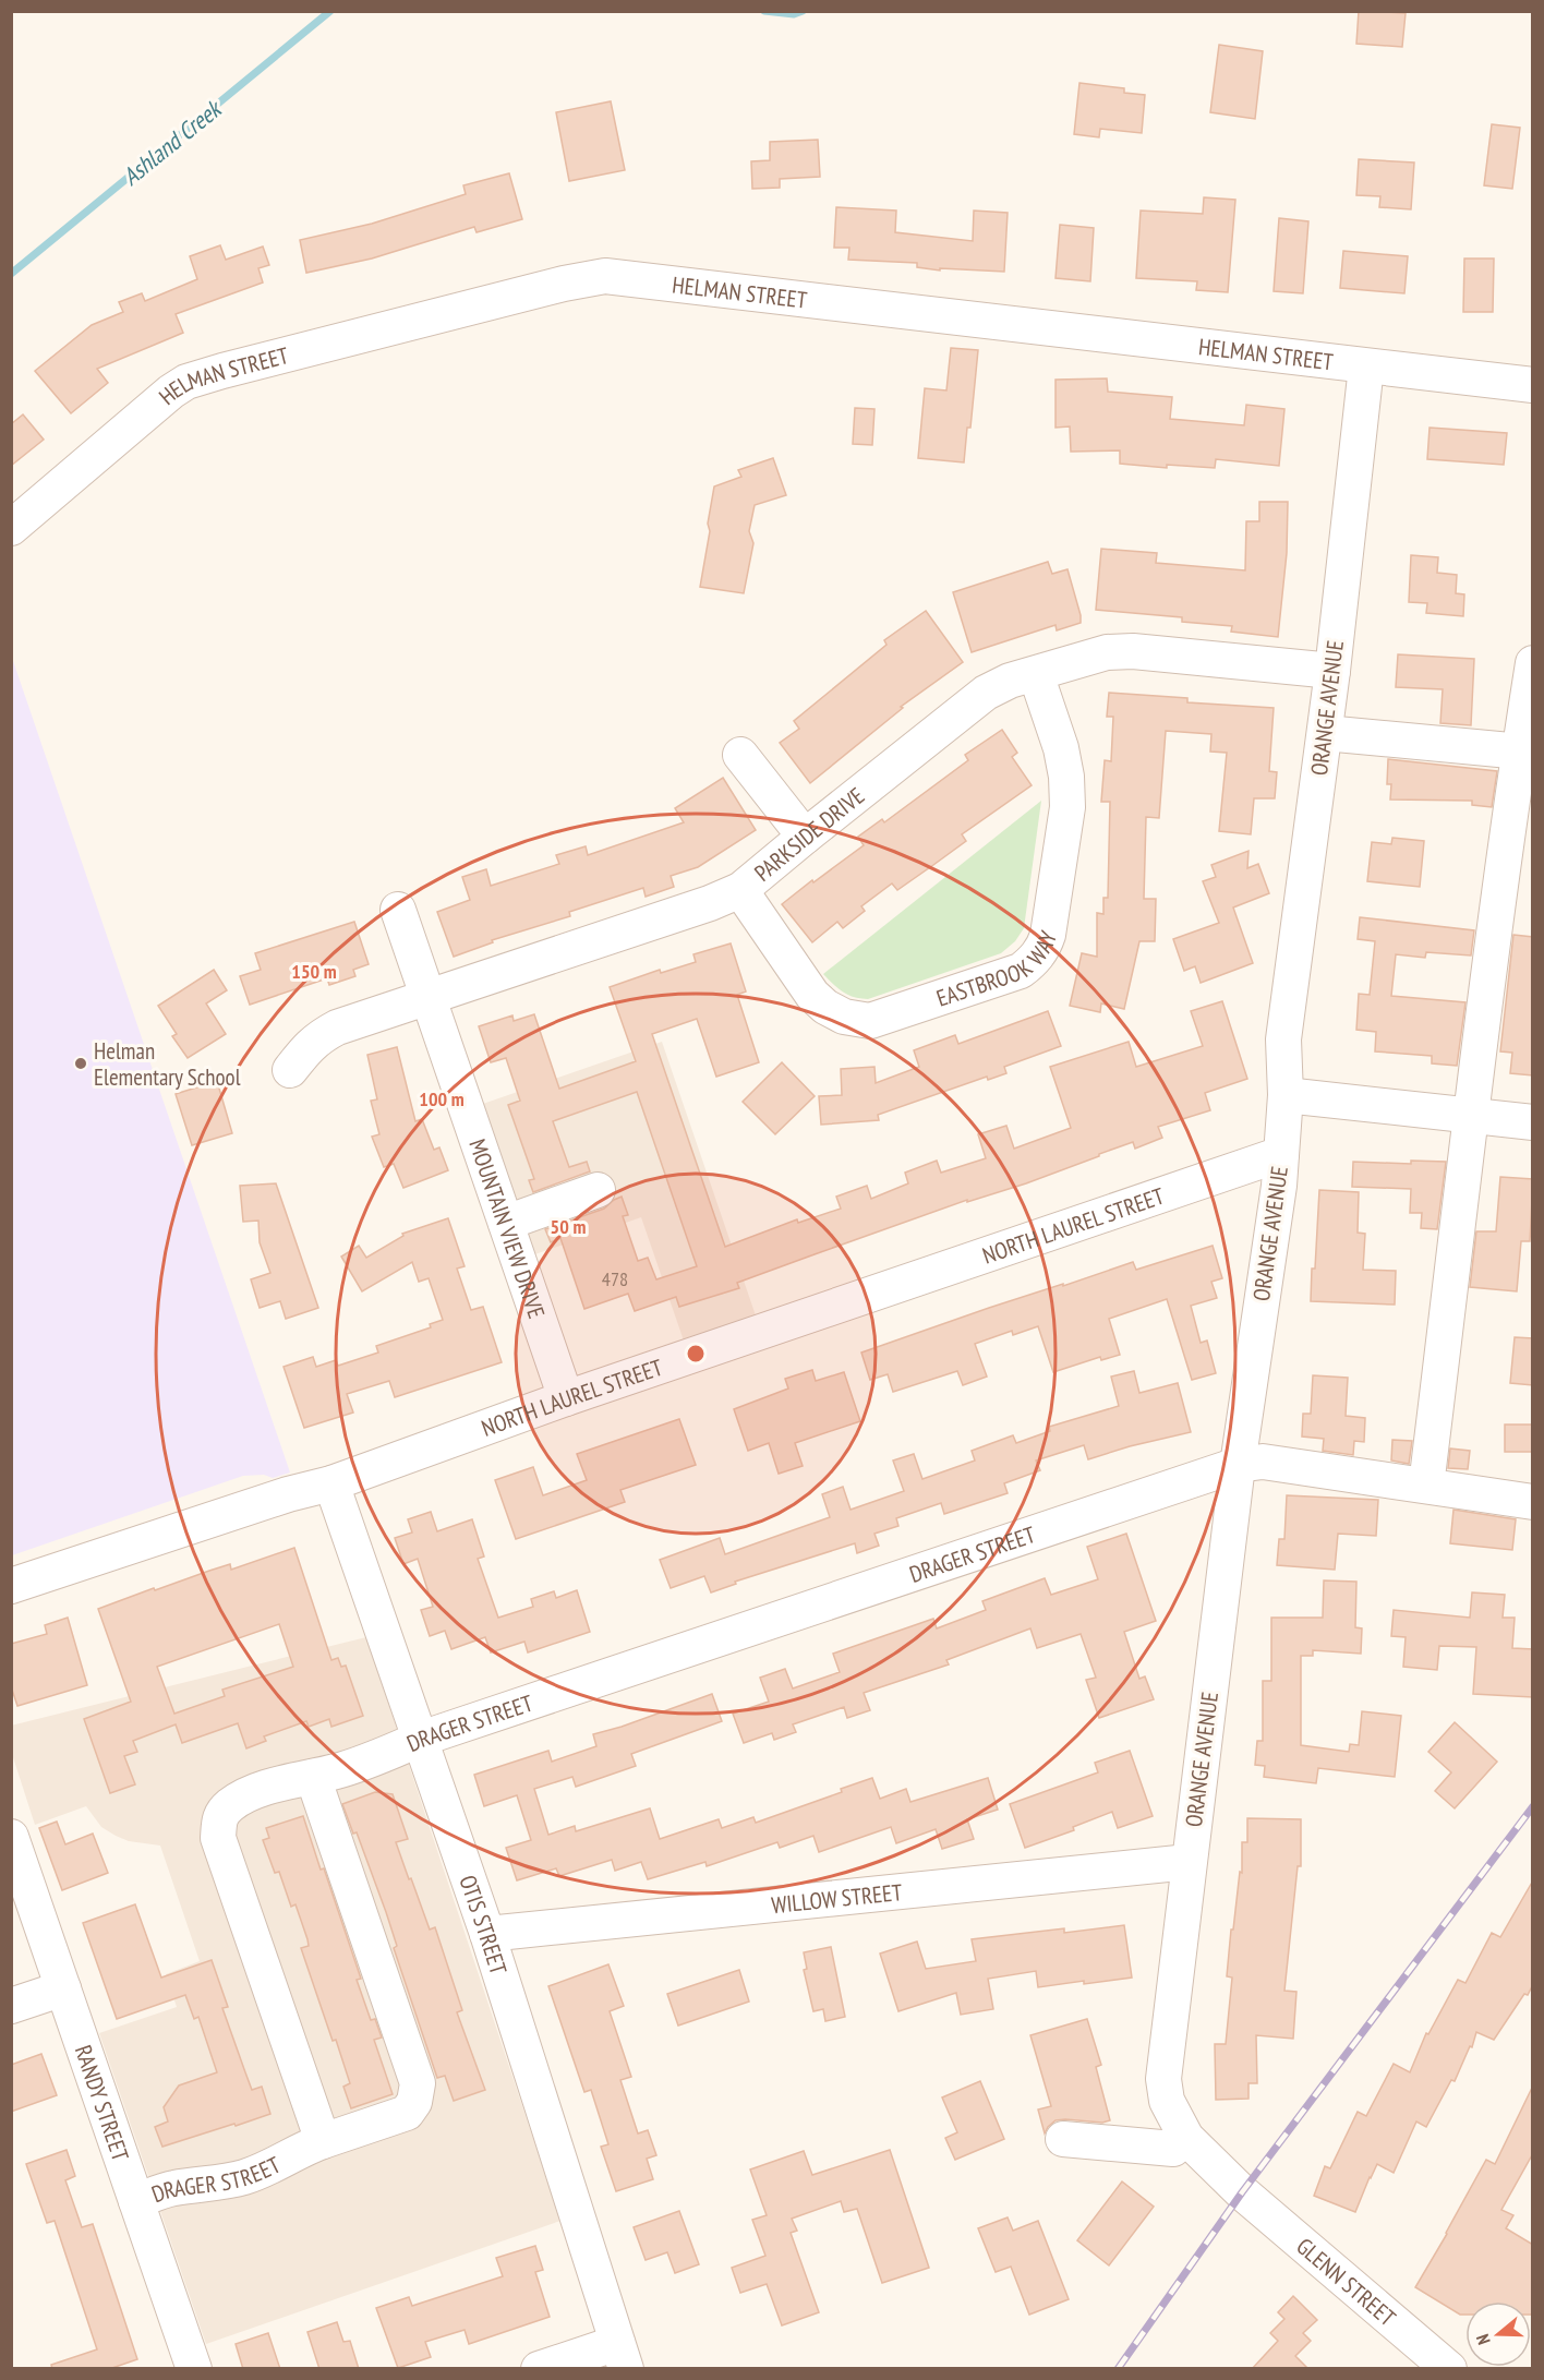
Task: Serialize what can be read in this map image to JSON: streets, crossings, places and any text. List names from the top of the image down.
{
  "streets": {
    "street": [
      "HELMAN STREET",
      "ORANGE AVENUE",
      "PARKSIDE DRIVE",
      "EASTBROOK WAY",
      "NORTH LAUREL STREET",
      "MOUNTAIN VIEW DRIVE",
      "DRAGER STREET",
      "WILLOW STREET",
      "OTIS STREET",
      "RANDY STREET",
      "GLENN STREET"
    ]
  },
  "crossings": [
    ["HELMAN STREET", "ORANGE AVENUE"],
    ["ORANGE AVENUE", "PARKSIDE DRIVE"],
    ["ORANGE AVENUE", "NORTH LAUREL STREET"],
    ["ORANGE AVENUE", "DRAGER STREET"],
    ["ORANGE AVENUE", "WILLOW STREET"],
    ["ORANGE AVENUE", "GLENN STREET"],
    ["PARKSIDE DRIVE", "EASTBROOK WAY"],
    ["PARKSIDE DRIVE", "MOUNTAIN VIEW DRIVE"],
    ["NORTH LAUREL STREET", "MOUNTAIN VIEW DRIVE"],
    ["NORTH LAUREL STREET", "OTIS STREET"],
    ["DRAGER STREET", "OTIS STREET"],
    ["DRAGER STREET", "RANDY STREET"],
    ["WILLOW STREET", "OTIS STREET"]
  ],
  "water": ["Ashland Creek"],
  "places": ["Helman Elementary School"],
  "house_numbers": ["478"],
  "north": "left",
  "rings": ["150 m", "100 m", "50 m"]
}
